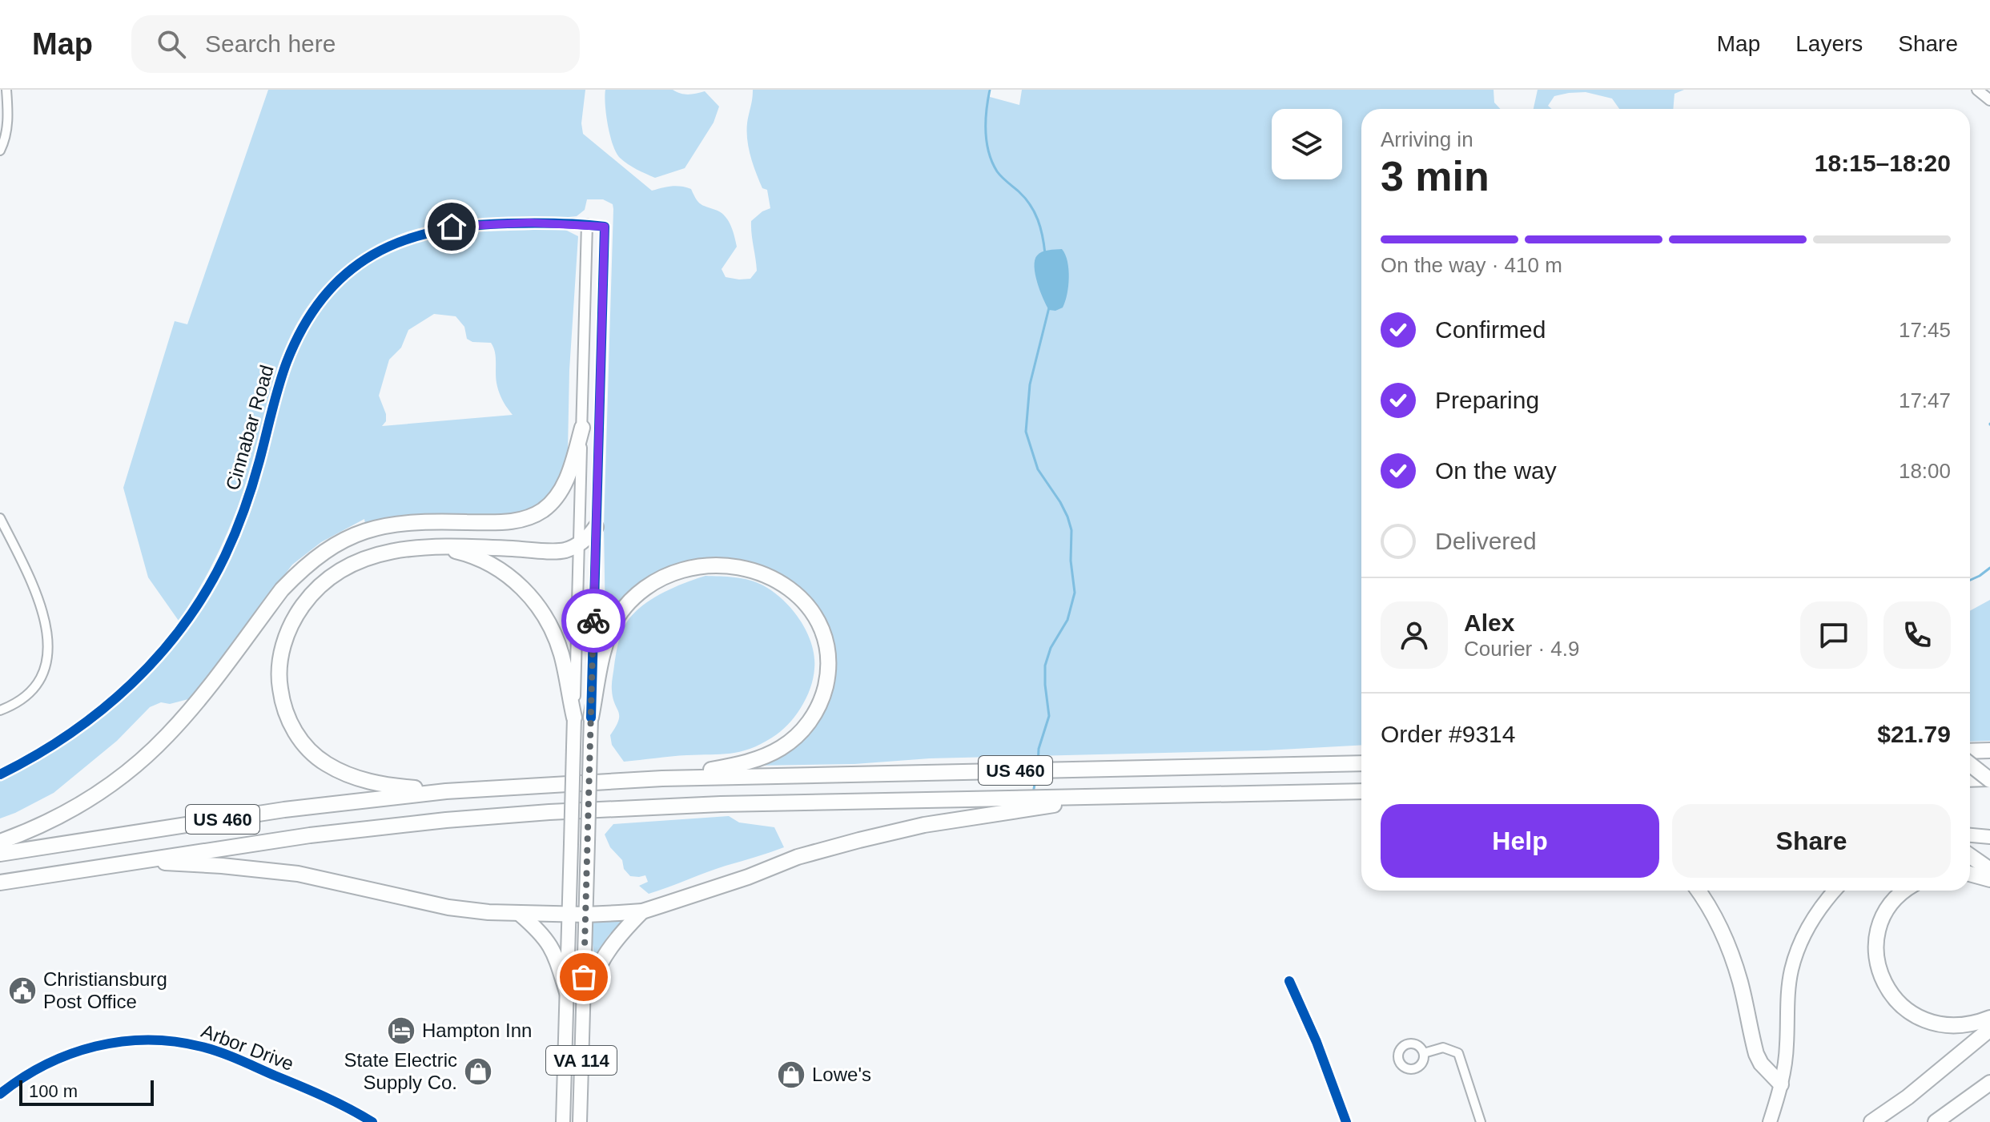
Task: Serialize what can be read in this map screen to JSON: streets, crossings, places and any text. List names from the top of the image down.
{
  "streets": {
    "highway": ["US 460"],
    "main road": ["VA 114"],
    "street": ["Cinnabar Road", "Arbor Drive"]
  },
  "crossings": [
    ["Cinnabar Road", "VA 114"]
  ],
  "places": {
    "public building": ["Christiansburg Post Office"],
    "hotel": ["Hampton Inn"],
    "shop": ["State Electric Supply Co.", "Lowe's"]
  },
  "scale_bar": "100 m",
  "page": {
    "header": "Map",
    "search": "Search here",
    "nav": ["Map", "Layers", "Share"],
    "heading": ["3 min", "Arriving in", "18:15–18:20"],
    "panel": [
      "Alex",
      "Courier · 4.9",
      "Order #9314",
      "$21.79"
    ],
    "bar": "On the way · 410 m",
    "list": [
      ["Confirmed", "17:45"],
      ["Preparing", "17:47"],
      ["On the way", "18:00"],
      "Delivered"
    ],
    "buttons": ["Help", "Share"],
    "scale": "100 m"
  }
}
